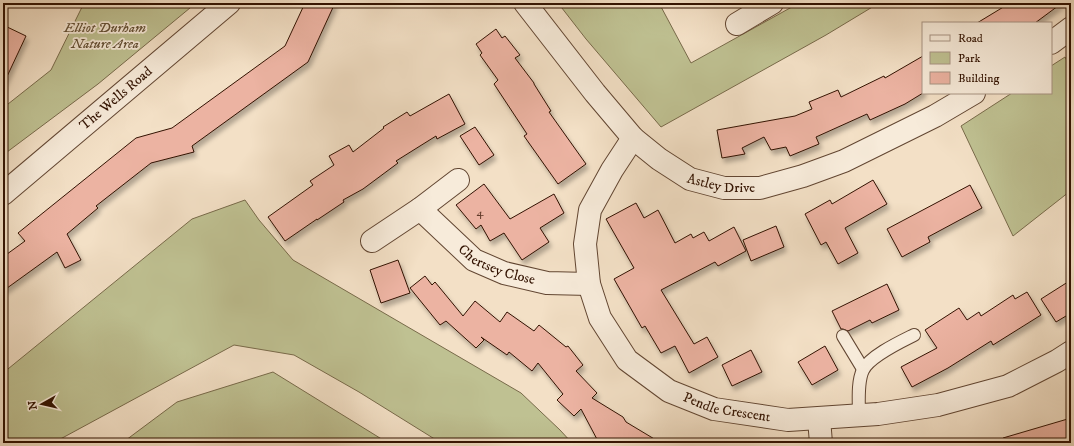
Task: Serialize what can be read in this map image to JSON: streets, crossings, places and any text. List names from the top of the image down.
{
  "streets": {
    "street": [
      "The Wells Road",
      "Astley Drive",
      "Chertsey Close",
      "Pendle Crescent"
    ]
  },
  "crossings": [
    ["Astley Drive", "Pendle Crescent"],
    ["Chertsey Close", "Pendle Crescent"]
  ],
  "parks": ["Elliot Durham Nature Area"],
  "house_numbers": ["4"],
  "legend": ["Road", "Park", "Building"],
  "north": "left"
}
